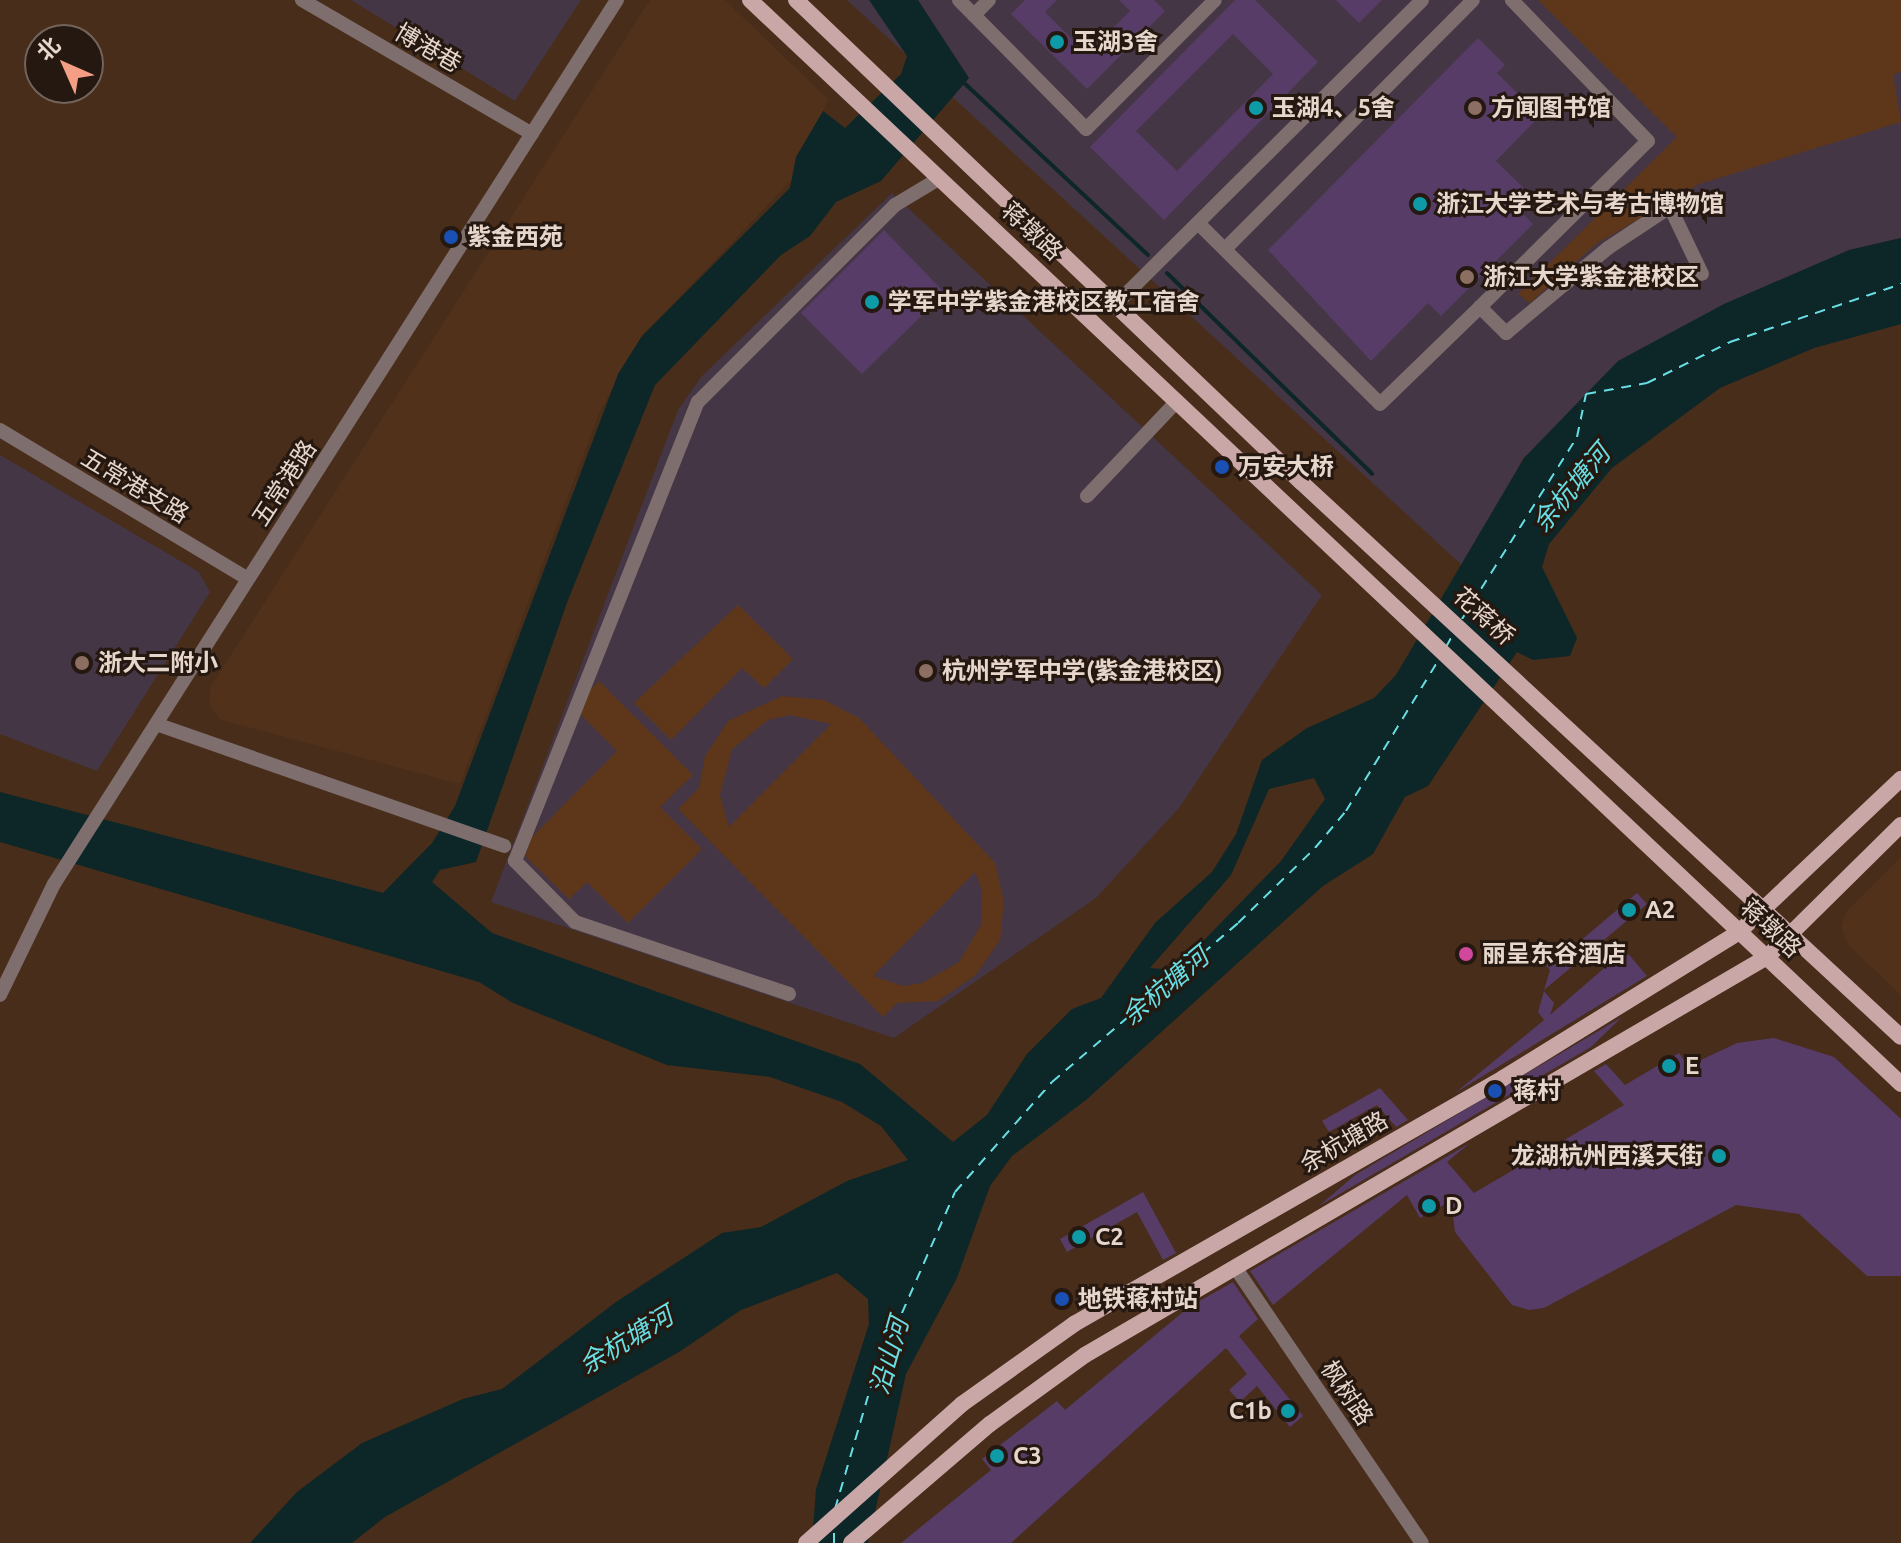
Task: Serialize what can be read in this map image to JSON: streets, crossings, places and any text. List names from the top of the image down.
{
  "streets": {
    "main road": ["蒋墩路", "花蒋桥", "余杭塘路"],
    "street": [
      "博港巷",
      "五常港路",
      "五常港支路",
      "枫树路"
    ]
  },
  "crossings": [
    ["博港巷", "五常港路"],
    ["蒋墩路", "花蒋桥"],
    ["蒋墩路", "余杭塘路"],
    ["五常港路", "五常港支路"]
  ],
  "water": ["余杭塘河", "沿山河"],
  "places": [
    "玉湖3舍",
    "玉湖4、5舍",
    "方闻图书馆",
    "浙江大学艺术与考古博物馆",
    "紫金西苑",
    "浙江大学紫金港校区",
    "学军中学紫金港校区教工宿舍",
    "万安大桥",
    "浙大二附小",
    "杭州学军中学(紫金港校区)",
    "A2",
    "丽呈东谷酒店",
    "E",
    "蒋村",
    "龙湖杭州西溪天街",
    "D",
    "C2",
    "地铁蒋村站",
    "C1b",
    "C3"
  ],
  "north": "top left"
}
